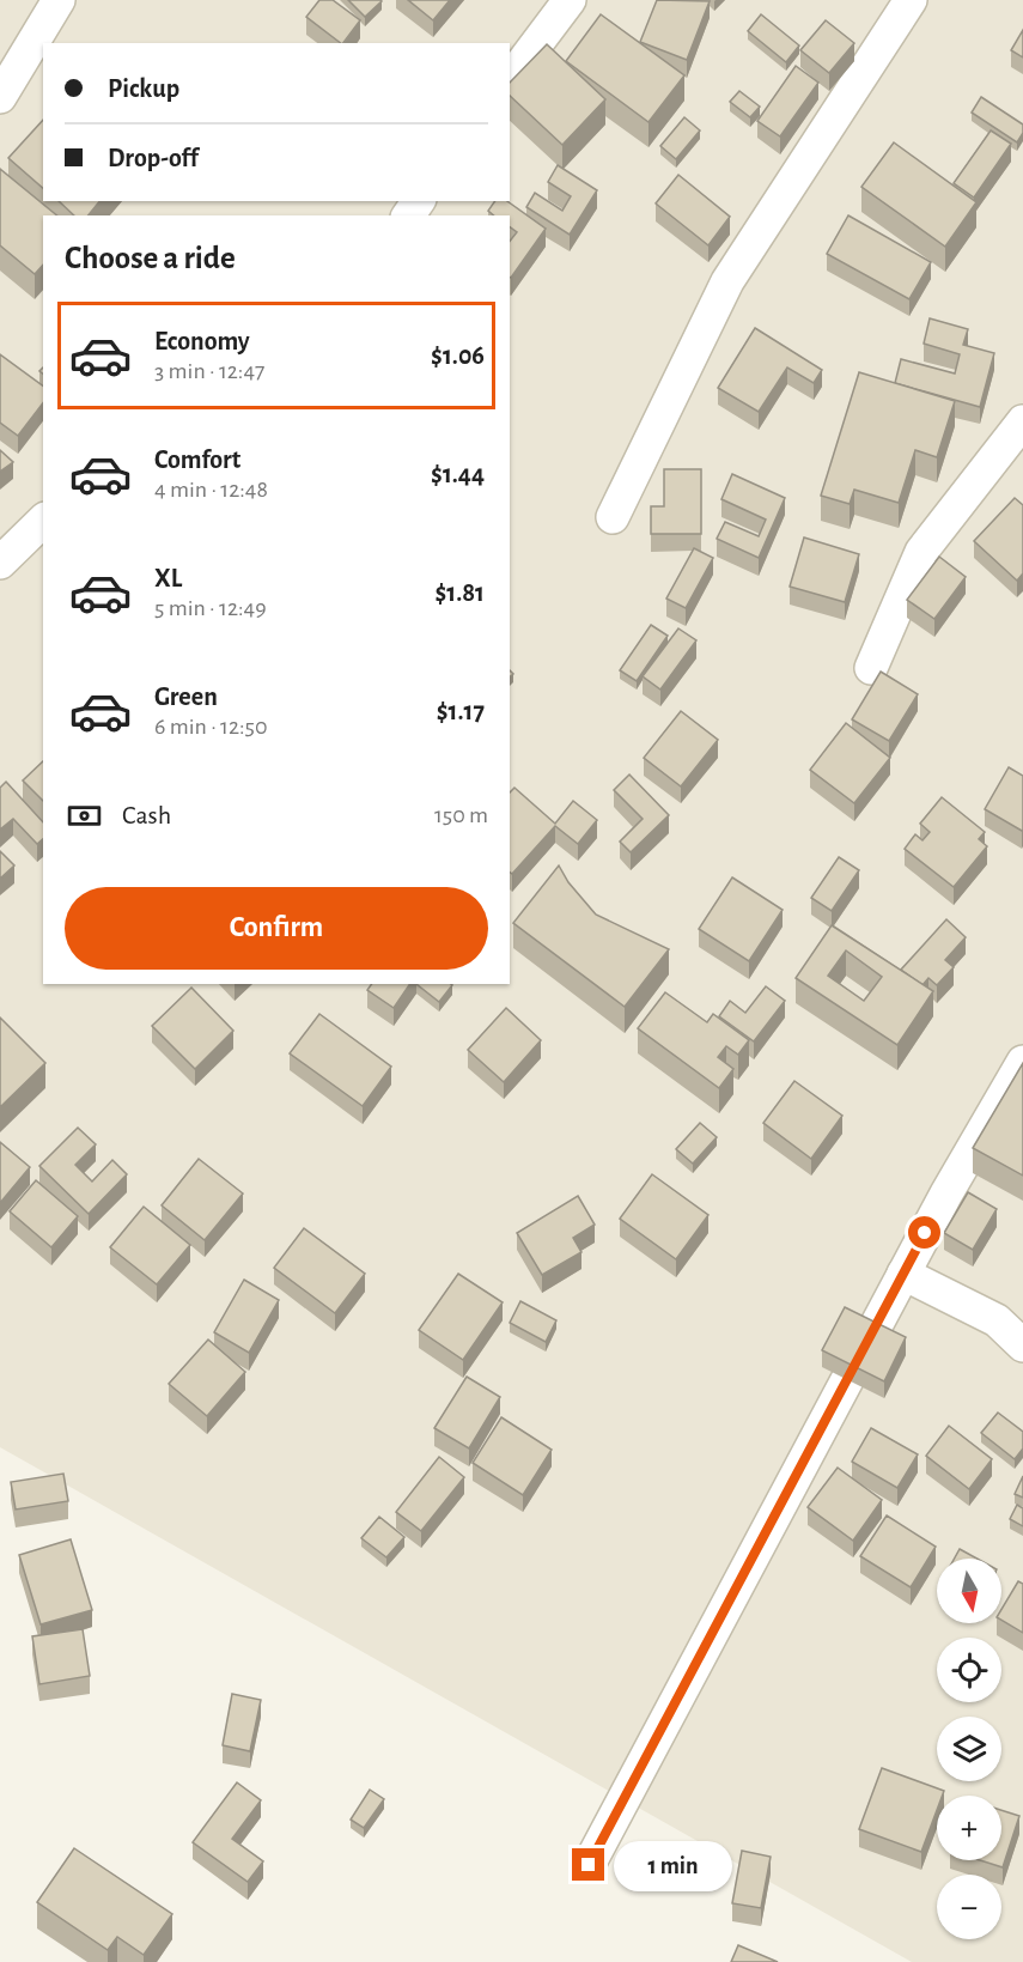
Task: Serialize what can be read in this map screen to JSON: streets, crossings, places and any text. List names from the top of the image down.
{
  "north": "bottom",
  "page": {
    "banner": ["Pickup", "Drop-off"],
    "heading": "Choose a ride",
    "list": [
      {
        "name": "Economy",
        "note": "3 min · 12:47",
        "value": "$1.06"
      },
      {
        "name": "Comfort",
        "note": "4 min · 12:48",
        "value": "$1.44"
      },
      {
        "name": "XL",
        "note": "5 min · 12:49",
        "value": "$1.81"
      },
      {
        "name": "Green",
        "note": "6 min · 12:50",
        "value": "$1.17"
      }
    ],
    "pay": ["Cash", "150 m"],
    "buttons": "Confirm",
    "map_buttons": ["+", "−"],
    "bubble": "1 min"
  }
}
